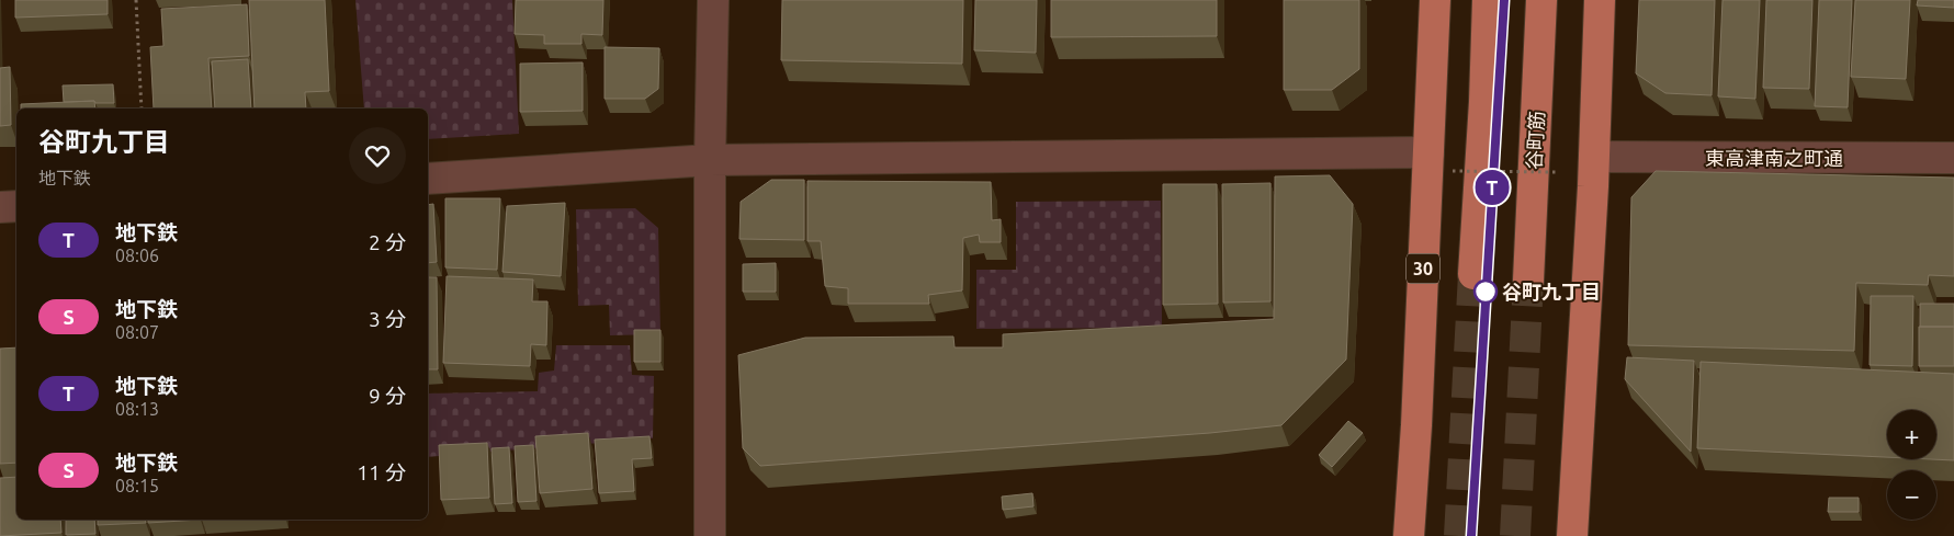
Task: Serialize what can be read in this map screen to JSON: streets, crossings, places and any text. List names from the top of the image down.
{
  "streets": {
    "main road": ["谷町筋", "30"],
    "street": ["東高津南之町通"]
  },
  "places": ["谷町九丁目"],
  "lines": ["metro line T"],
  "page": {
    "on_map": "T",
    "heading": ["谷町九丁目", "地下鉄"],
    "list": [
      {
        "mark": "T",
        "name": "地下鉄",
        "note": "08:06",
        "value": "2 分"
      },
      {
        "mark": "S",
        "name": "地下鉄",
        "note": "08:07",
        "value": "3 分"
      },
      {
        "mark": "T",
        "name": "地下鉄",
        "note": "08:13",
        "value": "9 分"
      },
      {
        "mark": "S",
        "name": "地下鉄",
        "note": "08:15",
        "value": "11 分"
      }
    ],
    "map_buttons": ["+", "−"]
  }
}
